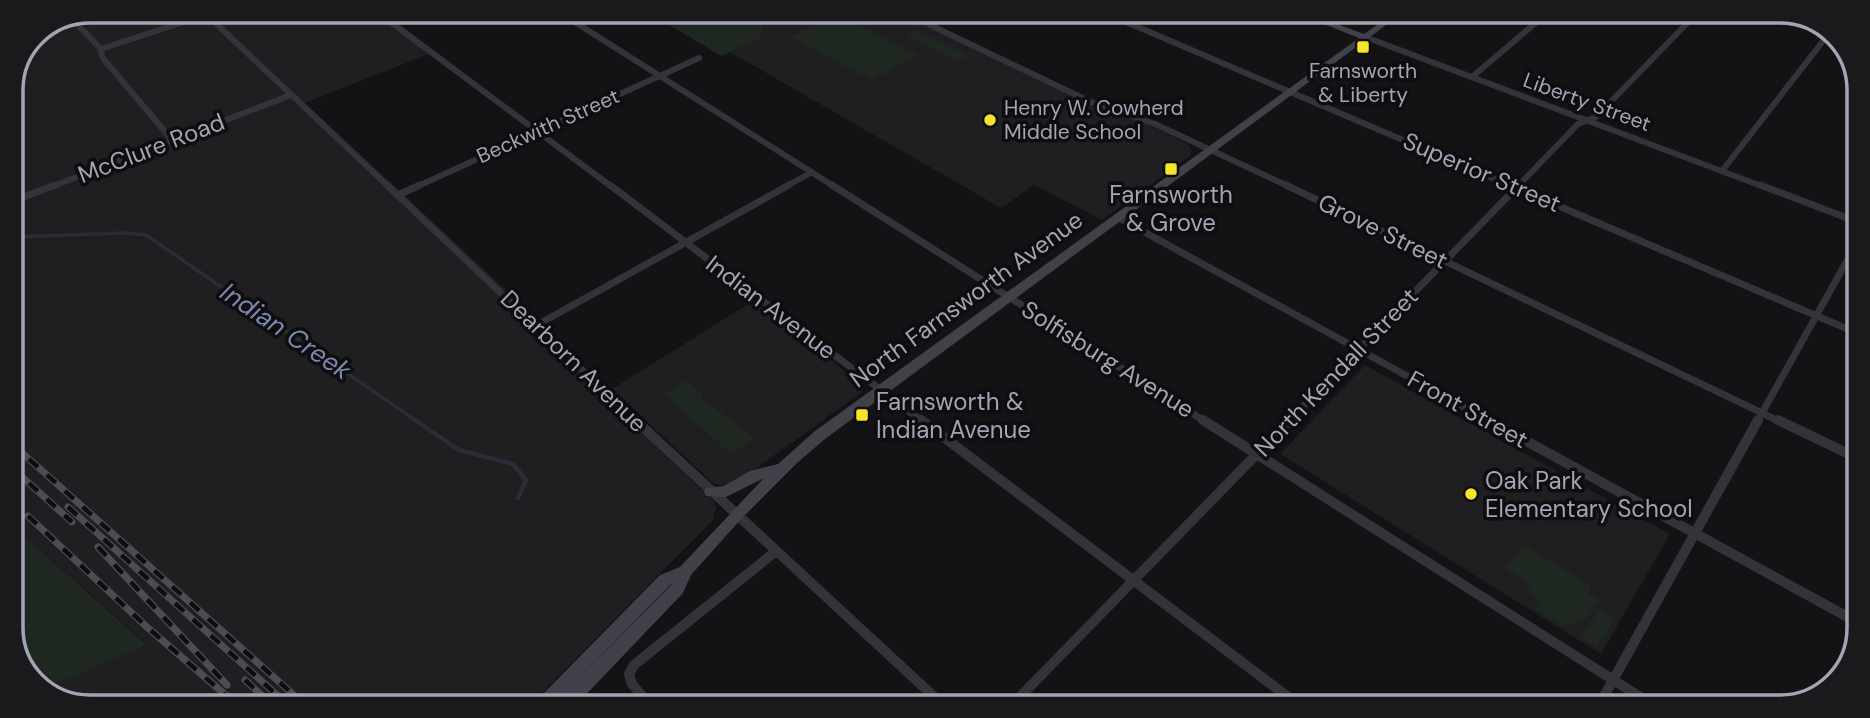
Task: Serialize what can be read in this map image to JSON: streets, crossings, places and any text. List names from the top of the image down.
{
  "streets": {
    "main road": ["Liberty Street", "North Farnsworth Avenue"],
    "street": [
      "Beckwith Street",
      "McClure Road",
      "Superior Street",
      "Grove Street",
      "Indian Avenue",
      "Solfisburg Avenue",
      "Dearborn Avenue",
      "North Kendall Street",
      "Front Street"
    ]
  },
  "crossings": [
    ["Liberty Street", "North Farnsworth Avenue"],
    ["Liberty Street", "North Kendall Street"],
    ["Beckwith Street", "Indian Avenue"],
    ["Beckwith Street", "Solfisburg Avenue"],
    ["Beckwith Street", "Dearborn Avenue"],
    ["McClure Road", "Dearborn Avenue"],
    ["Superior Street", "North Farnsworth Avenue"],
    ["Superior Street", "North Kendall Street"],
    ["Grove Street", "North Farnsworth Avenue"],
    ["Grove Street", "North Kendall Street"],
    ["North Farnsworth Avenue", "Indian Avenue"],
    ["North Farnsworth Avenue", "Solfisburg Avenue"],
    ["North Farnsworth Avenue", "Dearborn Avenue"],
    ["North Farnsworth Avenue", "Front Street"],
    ["Indian Avenue", "North Kendall Street"],
    ["Solfisburg Avenue", "North Kendall Street"],
    ["North Kendall Street", "Front Street"]
  ],
  "water": ["Indian Creek"],
  "places": {
    "transit": ["Farnsworth & Liberty", "Farnsworth & Grove", "Farnsworth & Indian Avenue"],
    "other": ["Henry W. Cowherd Middle School", "Oak Park Elementary School"]
  }
}
